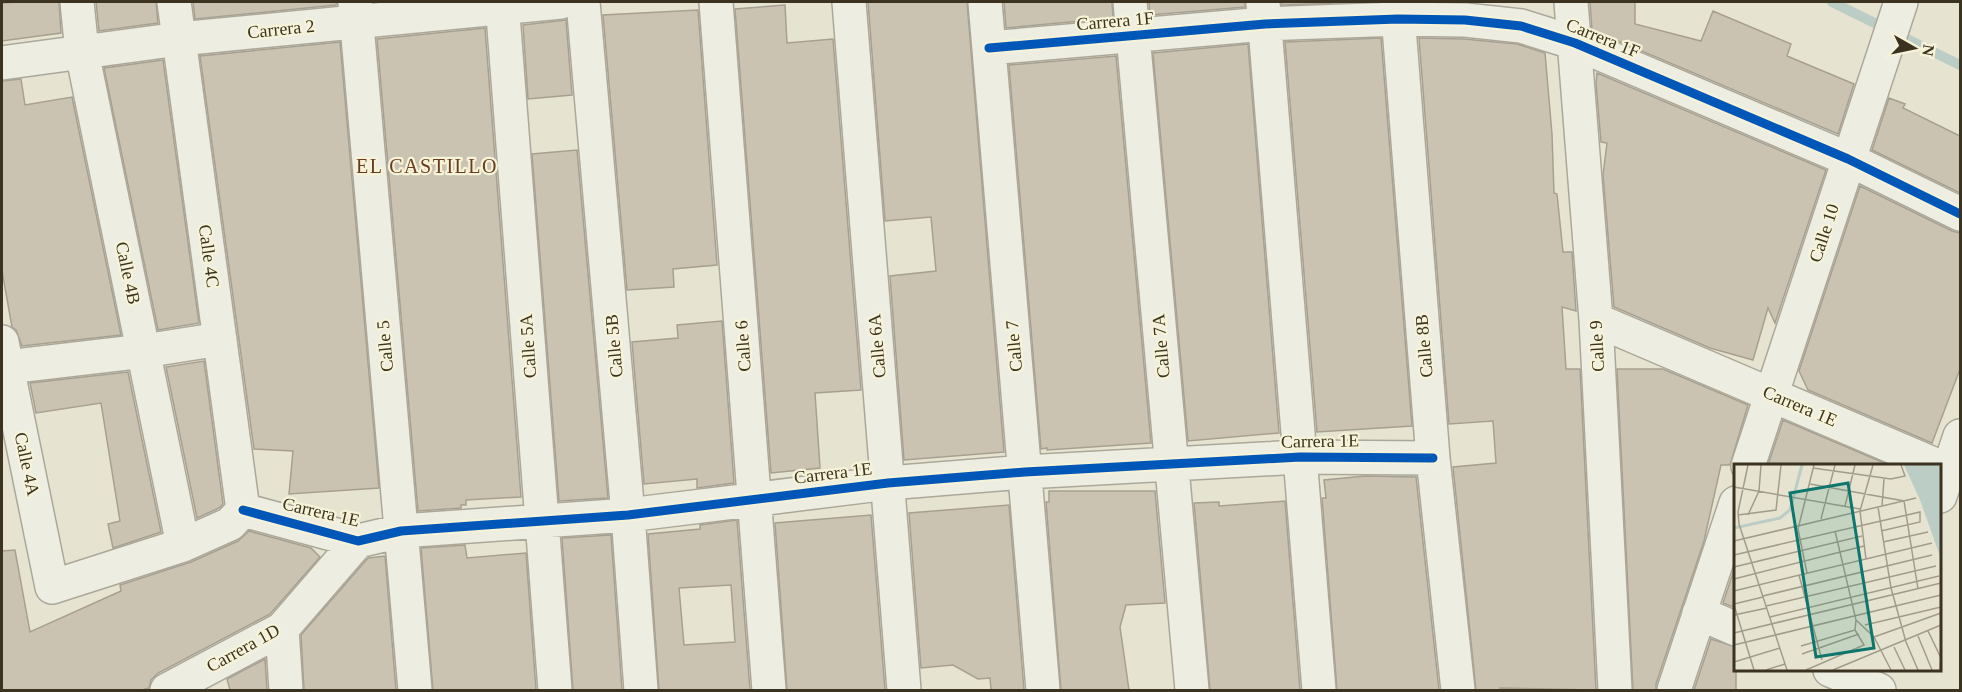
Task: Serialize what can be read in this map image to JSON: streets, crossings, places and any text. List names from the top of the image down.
{
  "streets": {
    "street": [
      "Carrera 1F",
      "Carrera 2",
      "Calle 10",
      "Calle 4C",
      "Calle 4B",
      "Calle 5",
      "Calle 5A",
      "Calle 5B",
      "Calle 6",
      "Calle 6A",
      "Calle 7",
      "Calle 7A",
      "Calle 8B",
      "Calle 9",
      "Carrera 1E",
      "Calle 4A",
      "Carrera 1D"
    ]
  },
  "crossings": [
    ["Carrera 1F", "Calle 10"],
    ["Carrera 1F", "Calle 7"],
    ["Carrera 1F", "Calle 7A"],
    ["Carrera 1F", "Calle 8B"],
    ["Carrera 1F", "Calle 9"],
    ["Carrera 2", "Calle 4C"],
    ["Carrera 2", "Calle 4B"],
    ["Carrera 2", "Calle 5"],
    ["Carrera 2", "Calle 5A"],
    ["Calle 10", "Carrera 1E"],
    ["Calle 4C", "Carrera 1E"],
    ["Calle 4B", "Calle 4A"],
    ["Calle 5", "Carrera 1E"],
    ["Calle 5A", "Carrera 1E"],
    ["Calle 5B", "Carrera 1E"],
    ["Calle 6", "Carrera 1E"],
    ["Calle 6A", "Carrera 1E"],
    ["Calle 7", "Carrera 1E"],
    ["Calle 7A", "Carrera 1E"],
    ["Calle 8B", "Carrera 1E"],
    ["Calle 9", "Carrera 1E"],
    ["Carrera 1E", "Carrera 1D"]
  ],
  "districts": ["EL CASTILLO"],
  "north": "right"
}
